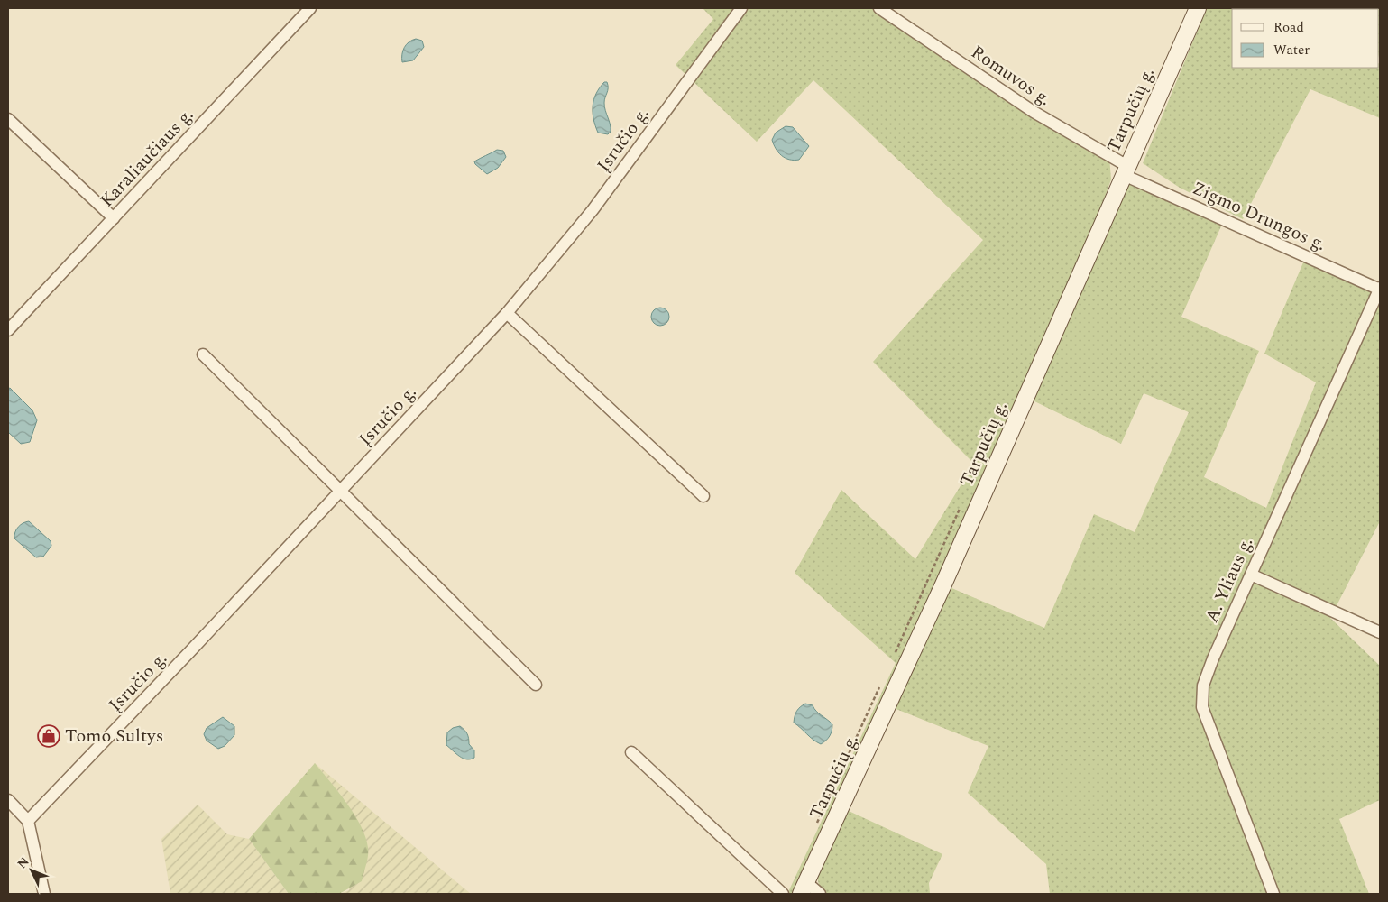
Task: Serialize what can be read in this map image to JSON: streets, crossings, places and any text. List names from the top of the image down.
{
  "streets": {
    "main road": ["Tarpučių g."],
    "street": [
      "Romuvos g.",
      "Įsručio g.",
      "Karaliaučiaus g.",
      "Zigmo Drungos g.",
      "A. Yliaus g."
    ]
  },
  "crossings": [
    ["Romuvos g.", "Tarpučių g."],
    ["Romuvos g.", "Zigmo Drungos g."],
    ["Tarpučių g.", "Zigmo Drungos g."],
    ["Zigmo Drungos g.", "A. Yliaus g."]
  ],
  "places": {
    "shop": ["Tomo Sultys"]
  },
  "legend": ["Road", "Water"],
  "north": "top left"
}
